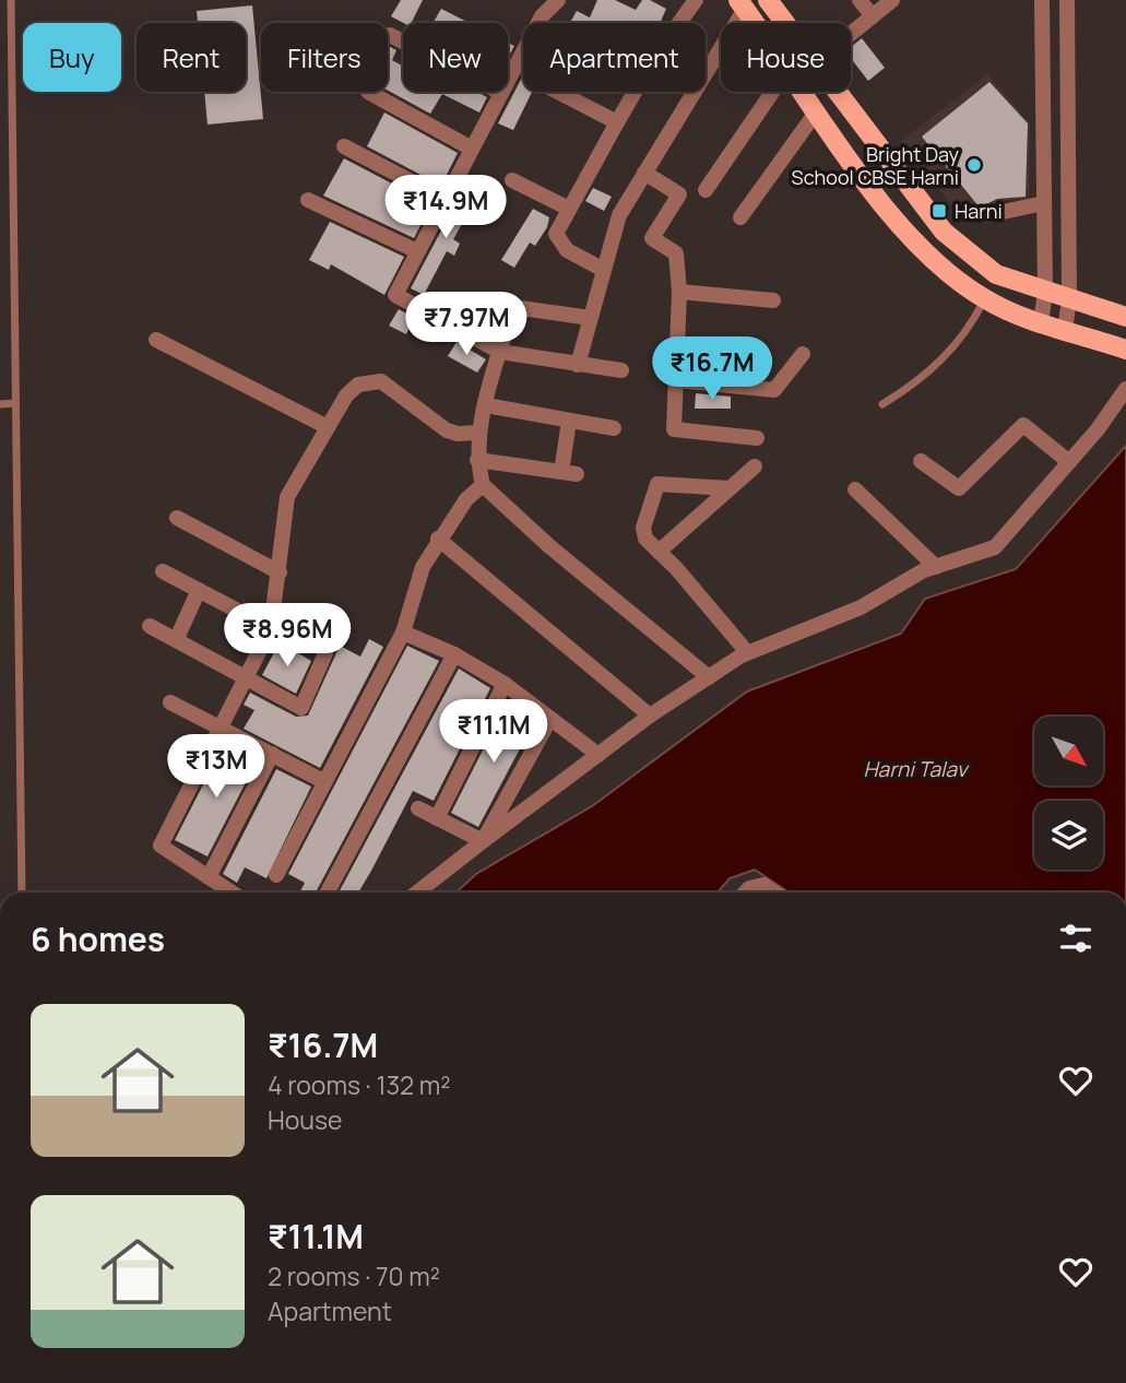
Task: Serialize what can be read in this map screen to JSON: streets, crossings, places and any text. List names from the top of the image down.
{
  "water": ["Harni Talav"],
  "places": {
    "other": ["Bright Day School CBSE Harni"],
    "transit": ["Harni"]
  },
  "north": "bottom right",
  "page": {
    "chip": [
      "Buy",
      "Rent",
      "Filters",
      "New",
      "Apartment",
      "House"
    ],
    "price": [
      "₹14.9M",
      "₹7.97M",
      "₹16.7M",
      "₹8.96M",
      "₹11.1M",
      "₹13M"
    ],
    "heading": "6 homes",
    "list": [
      {
        "name": "₹16.7M",
        "note": "4 rooms · 132 m² · House"
      },
      {
        "name": "₹11.1M",
        "note": "2 rooms · 70 m² · Apartment"
      }
    ]
  }
}
